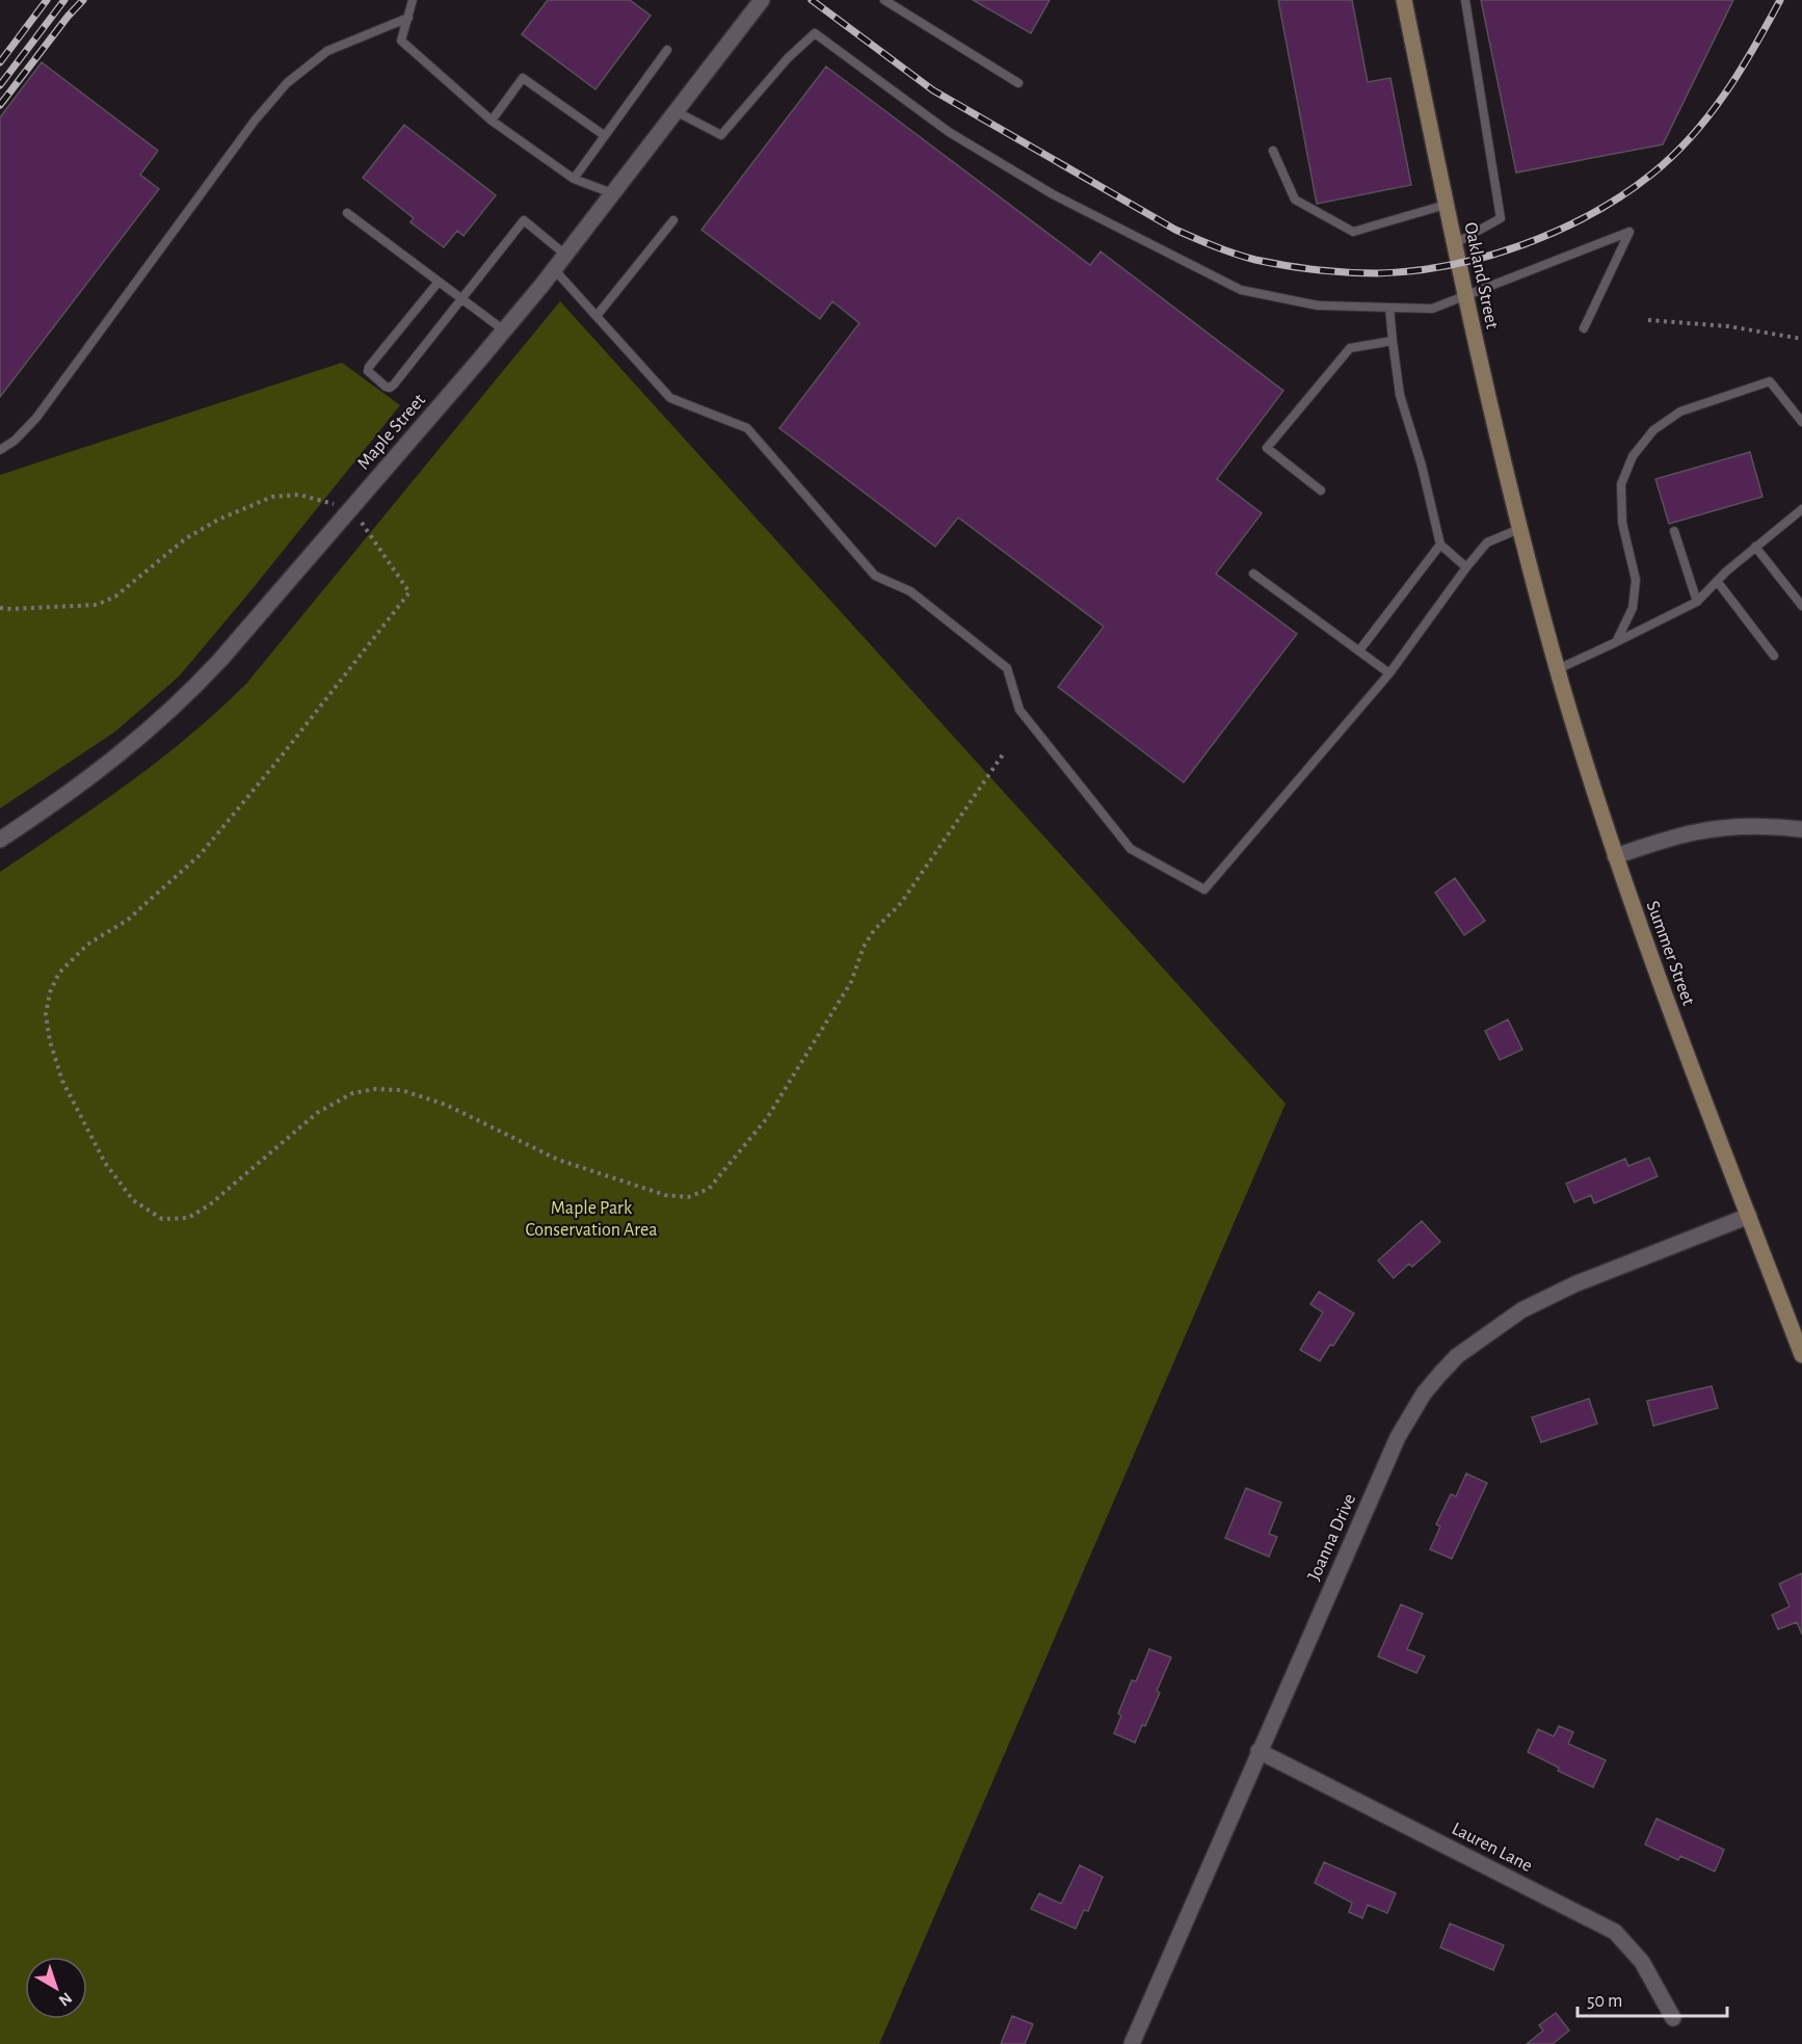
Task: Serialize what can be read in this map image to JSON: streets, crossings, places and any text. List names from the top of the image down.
{
  "streets": {
    "main road": ["Oakland Street", "Summer Street"],
    "street": ["Maple Street", "Joanna Drive", "Lauren Lane"]
  },
  "crossings": [
    ["Oakland Street", "Summer Street"],
    ["Summer Street", "Joanna Drive"],
    ["Joanna Drive", "Lauren Lane"]
  ],
  "parks": ["Maple Park Conservation Area"],
  "scale_bar": "50 m",
  "north": "bottom right"
}
